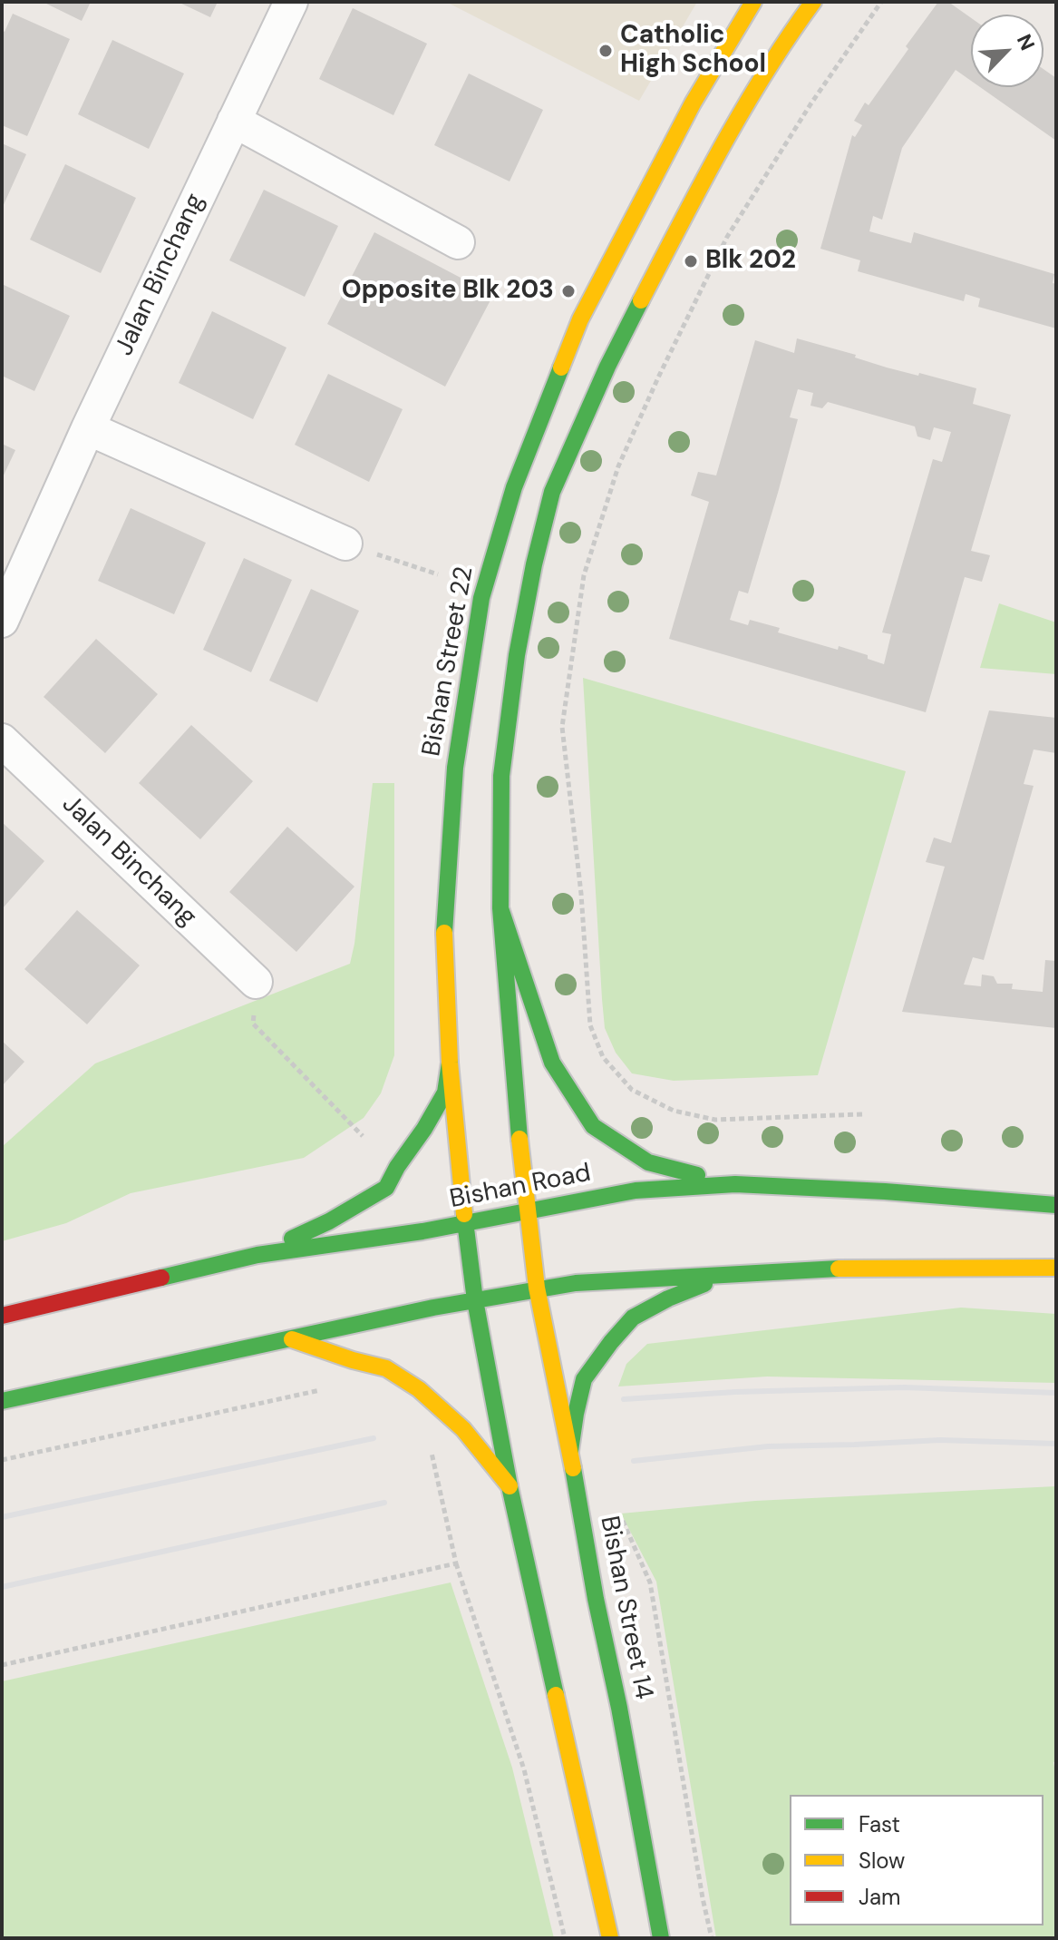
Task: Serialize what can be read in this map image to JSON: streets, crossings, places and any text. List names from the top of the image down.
{
  "streets": {
    "main road": ["Bishan Street 22", "Bishan Road", "Bishan Street 14"],
    "street": ["Jalan Binchang"]
  },
  "crossings": [
    ["Bishan Street 22", "Bishan Road"]
  ],
  "places": ["Catholic High School", "Blk 202", "Opposite Blk 203"],
  "legend": ["Fast", "Slow", "Jam"],
  "north": "top right"
}
